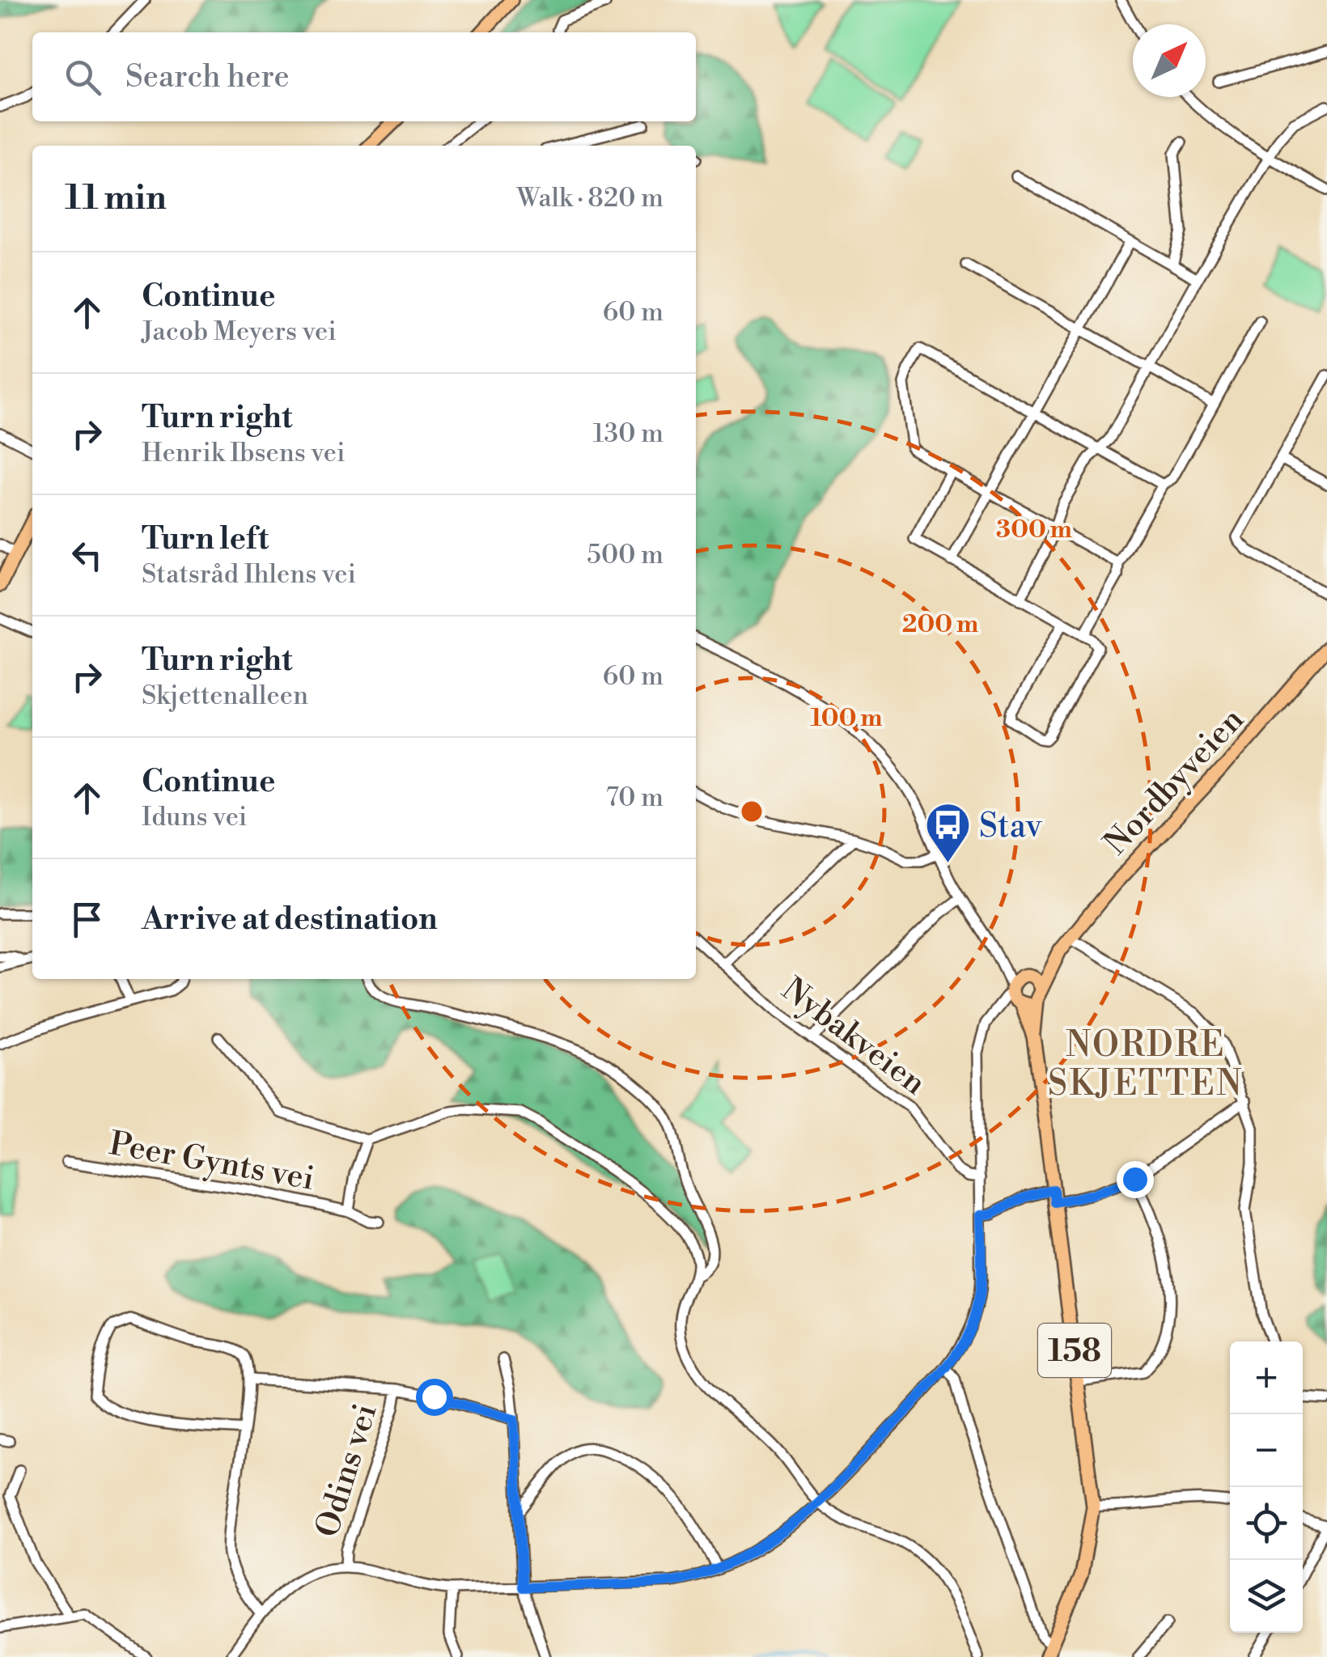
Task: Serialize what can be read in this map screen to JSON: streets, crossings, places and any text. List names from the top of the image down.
{
  "streets": {
    "main road": ["Nordbyveien", "158"],
    "street": ["Nybakveien", "Peer Gynts vei", "Odins vei"]
  },
  "crossings": [
    ["Nordbyveien", "158"]
  ],
  "districts": ["NORDRE SKJETTEN"],
  "places": {
    "bus stop": ["Stav"]
  },
  "north": "top right",
  "page": {
    "search": "Search here",
    "heading": ["11 min", "Walk · 820 m"],
    "list": [
      ["Continue", "Jacob Meyers vei", "60 m"],
      ["Turn right", "Henrik Ibsens vei", "130 m"],
      ["Turn left", "Statsråd Ihlens vei", "500 m"],
      ["Turn right", "Skjettenalleen", "60 m"],
      ["Continue", "Iduns vei", "70 m"],
      "Arrive at destination"
    ],
    "map_buttons": ["+", "−"]
  },
  "rings": ["300 m", "200 m", "100 m"]
}
